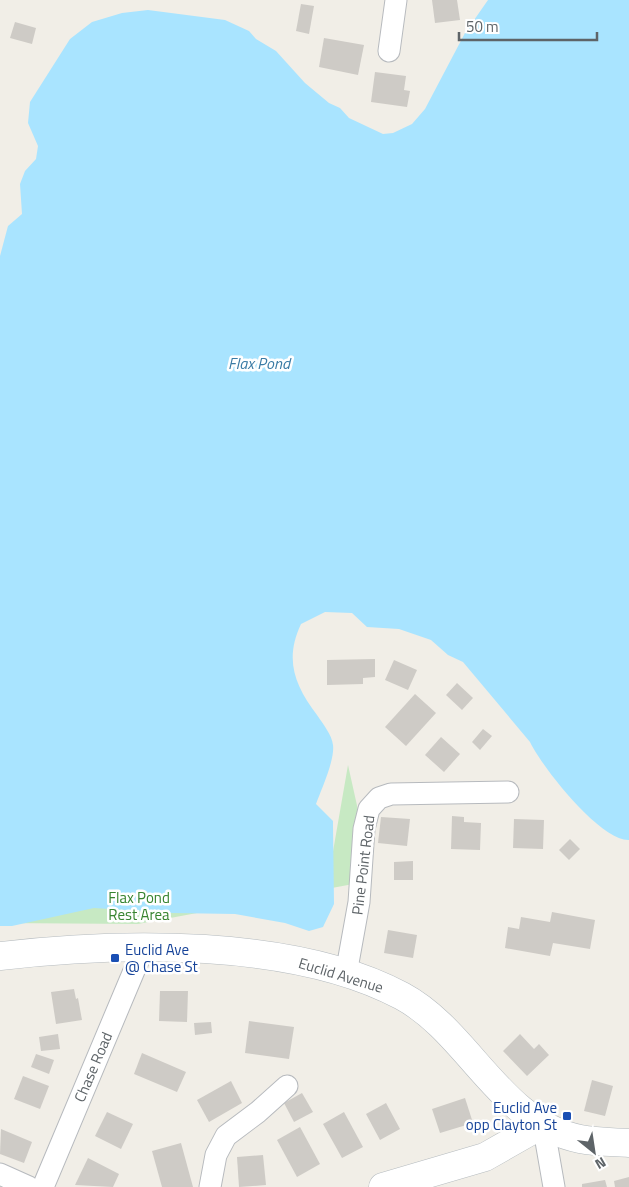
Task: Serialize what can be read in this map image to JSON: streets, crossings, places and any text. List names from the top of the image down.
{
  "streets": {
    "street": ["Pine Point Road", "Euclid Avenue", "Chase Road"]
  },
  "crossings": [
    ["Pine Point Road", "Euclid Avenue"],
    ["Euclid Avenue", "Chase Road"]
  ],
  "water": ["Flax Pond"],
  "parks": ["Flax Pond Rest Area"],
  "places": {
    "transit": ["Euclid Ave @ Chase St", "Euclid Ave opp Clayton St"]
  },
  "scale_bar": "50 m",
  "north": "bottom right"
}
